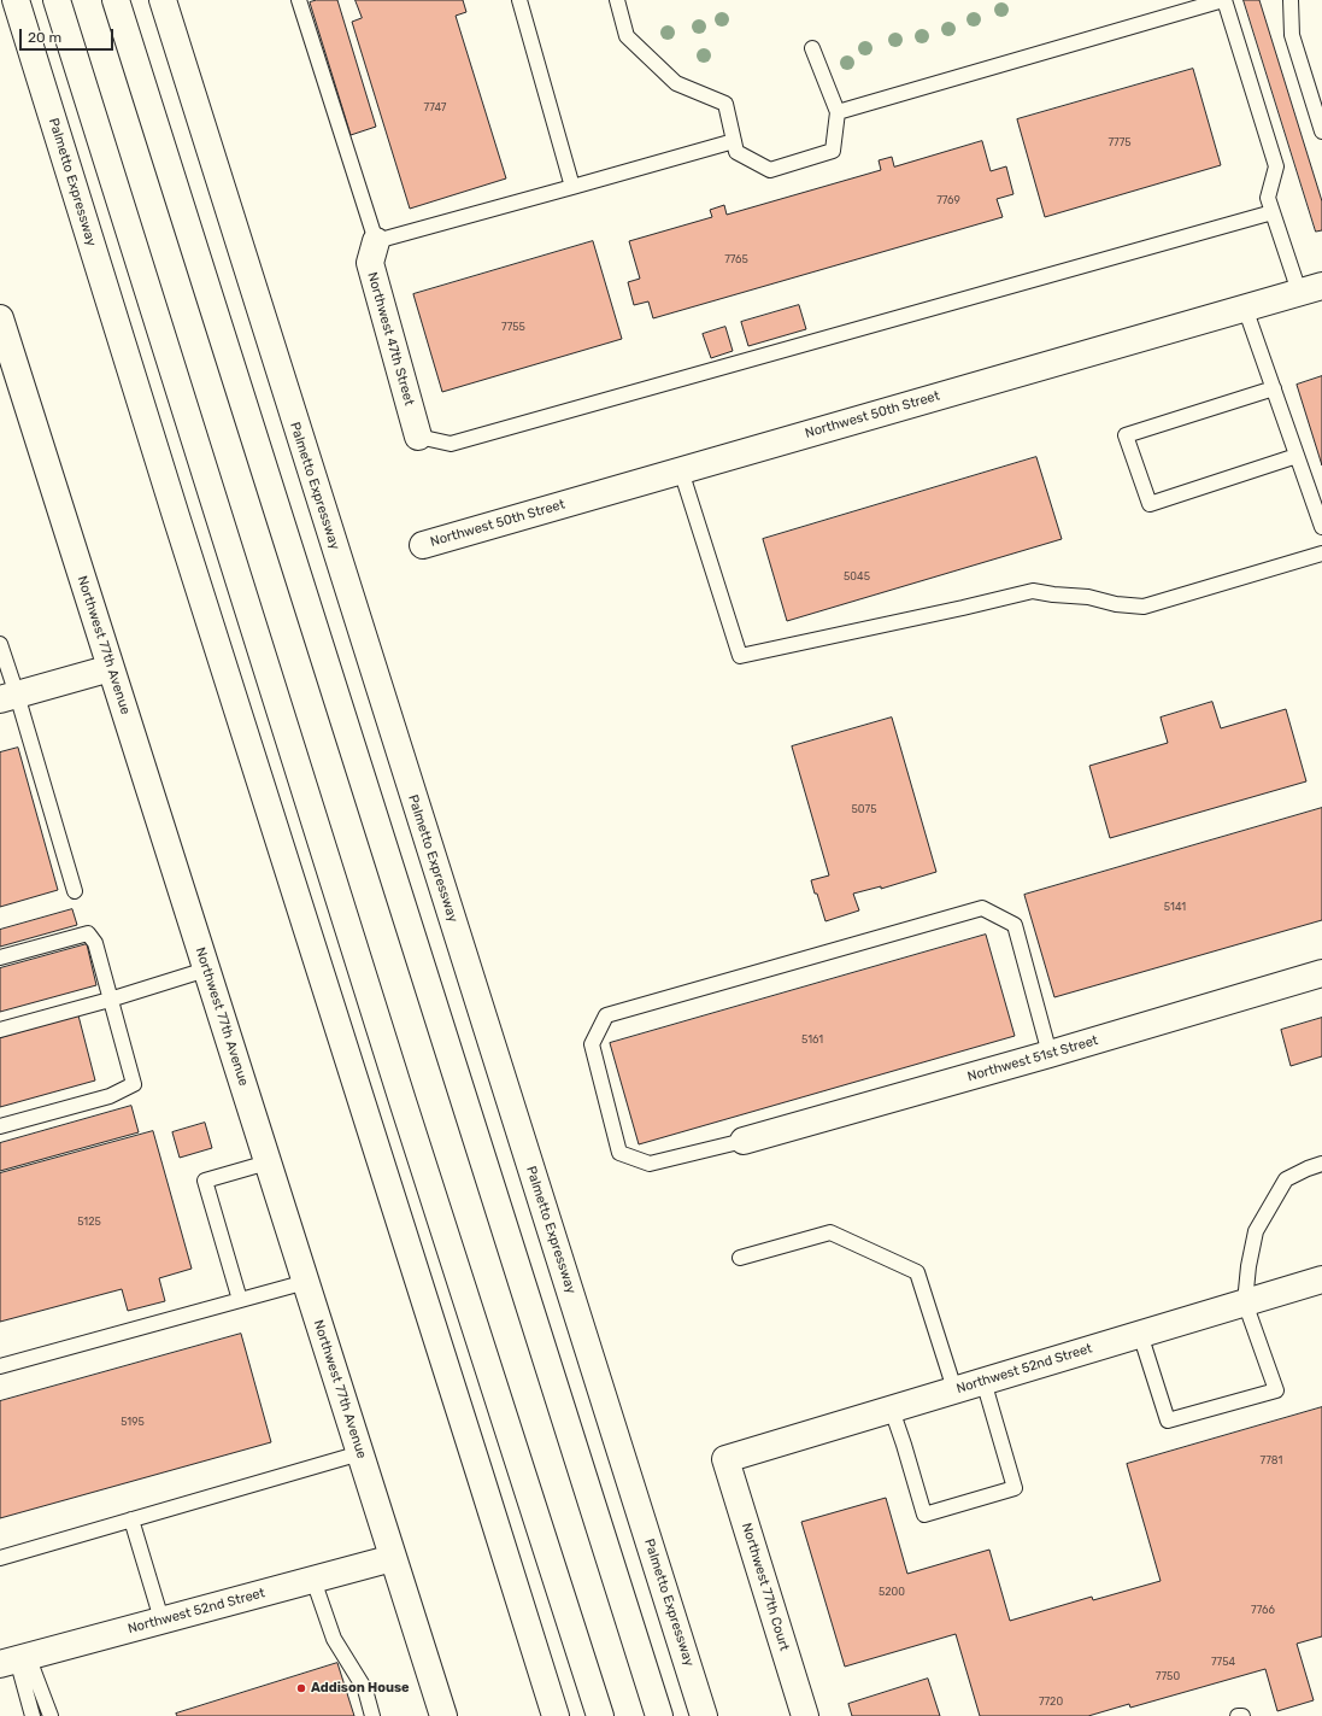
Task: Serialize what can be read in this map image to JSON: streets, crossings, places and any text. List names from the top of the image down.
{
  "streets": {
    "main road": [
      "Palmetto Expressway",
      "Northwest 47th Street",
      "Northwest 50th Street",
      "Northwest 77th Avenue",
      "Northwest 51st Street",
      "Northwest 52nd Street",
      "Northwest 77th Court"
    ]
  },
  "crossings": [
    ["Northwest 77th Avenue", "Northwest 52nd Street"],
    ["Northwest 52nd Street", "Northwest 77th Court"]
  ],
  "places": ["Addison House"],
  "house_numbers": [
    "7747",
    "7775",
    "7769",
    "7765",
    "7755",
    "5045",
    "5075",
    "5141",
    "5161",
    "5125",
    "5195",
    "7781",
    "5200",
    "7766",
    "7754",
    "7750",
    "7720"
  ],
  "scale_bar": "20 m"
}
